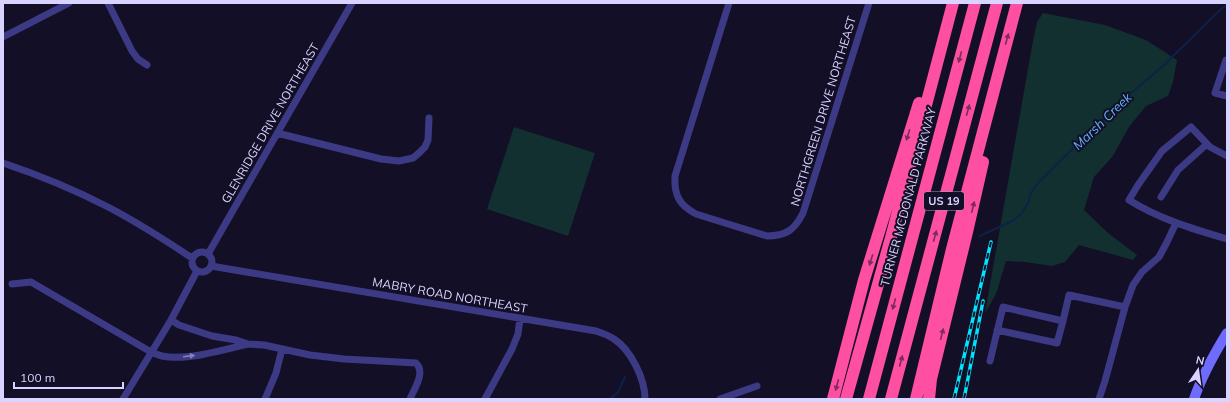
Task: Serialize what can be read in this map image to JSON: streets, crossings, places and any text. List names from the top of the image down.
{
  "streets": {
    "highway": ["TURNER MCDONALD PARKWAY", "US 19"],
    "street": ["NORTHGREEN DRIVE NORTHEAST", "GLENRIDGE DRIVE NORTHEAST", "MABRY ROAD NORTHEAST"]
  },
  "crossings": [
    ["GLENRIDGE DRIVE NORTHEAST", "MABRY ROAD NORTHEAST"]
  ],
  "water": ["Marsh Creek"],
  "scale_bar": "100 m",
  "north": "top"
}
